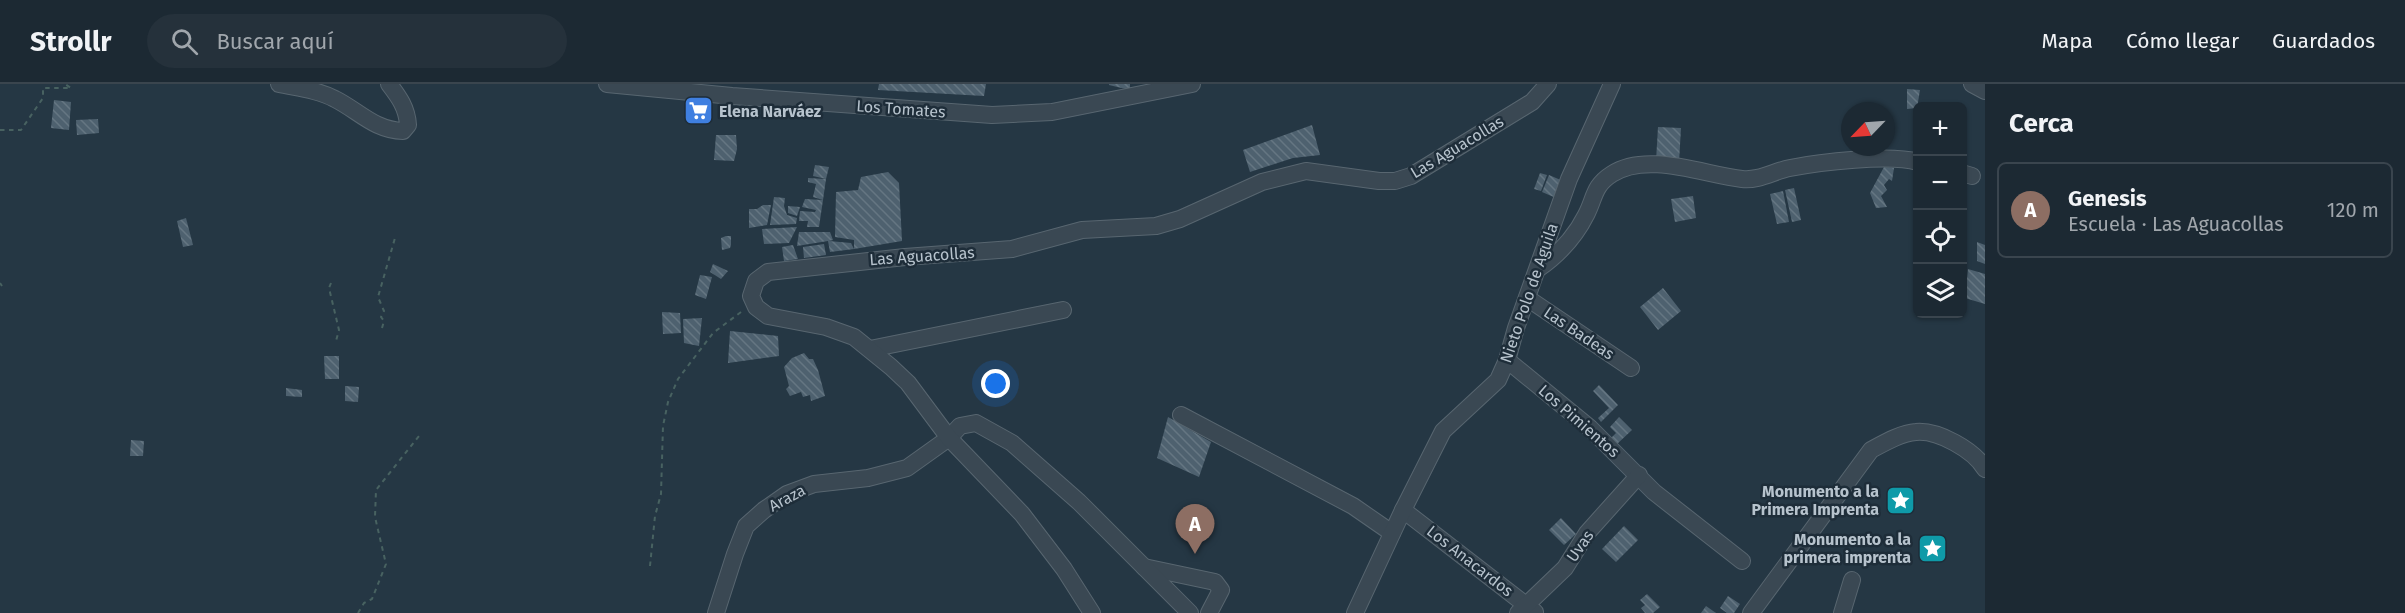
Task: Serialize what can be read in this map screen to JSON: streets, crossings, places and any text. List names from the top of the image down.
{
  "streets": {
    "street": [
      "Los Tomates",
      "Las Aguacollas",
      "Nieto Polo de Aguila",
      "Las Badeas",
      "Los Pimientos",
      "Araza",
      "Uvas",
      "Los Anacardos"
    ]
  },
  "crossings": [
    ["Nieto Polo de Aguila", "Las Badeas"],
    ["Nieto Polo de Aguila", "Los Pimientos"],
    ["Nieto Polo de Aguila", "Los Anacardos"],
    ["Los Pimientos", "Uvas"],
    ["Uvas", "Los Anacardos"]
  ],
  "places": {
    "supermarket": ["Elena Narváez"],
    "place": ["Monumento a la Primera Imprenta", "Monumento a la primera imprenta"]
  },
  "north": "bottom left",
  "page": {
    "header": "Strollr",
    "search": "Buscar aquí",
    "nav": ["Mapa", "Cómo llegar", "Guardados"],
    "heading": "Cerca",
    "map_buttons": ["+", "−"],
    "list": [
      {
        "mark": "A",
        "name": "Genesis",
        "note": "Escuela · Las Aguacollas",
        "value": "120 m"
      }
    ],
    "pins": "A"
  }
}
